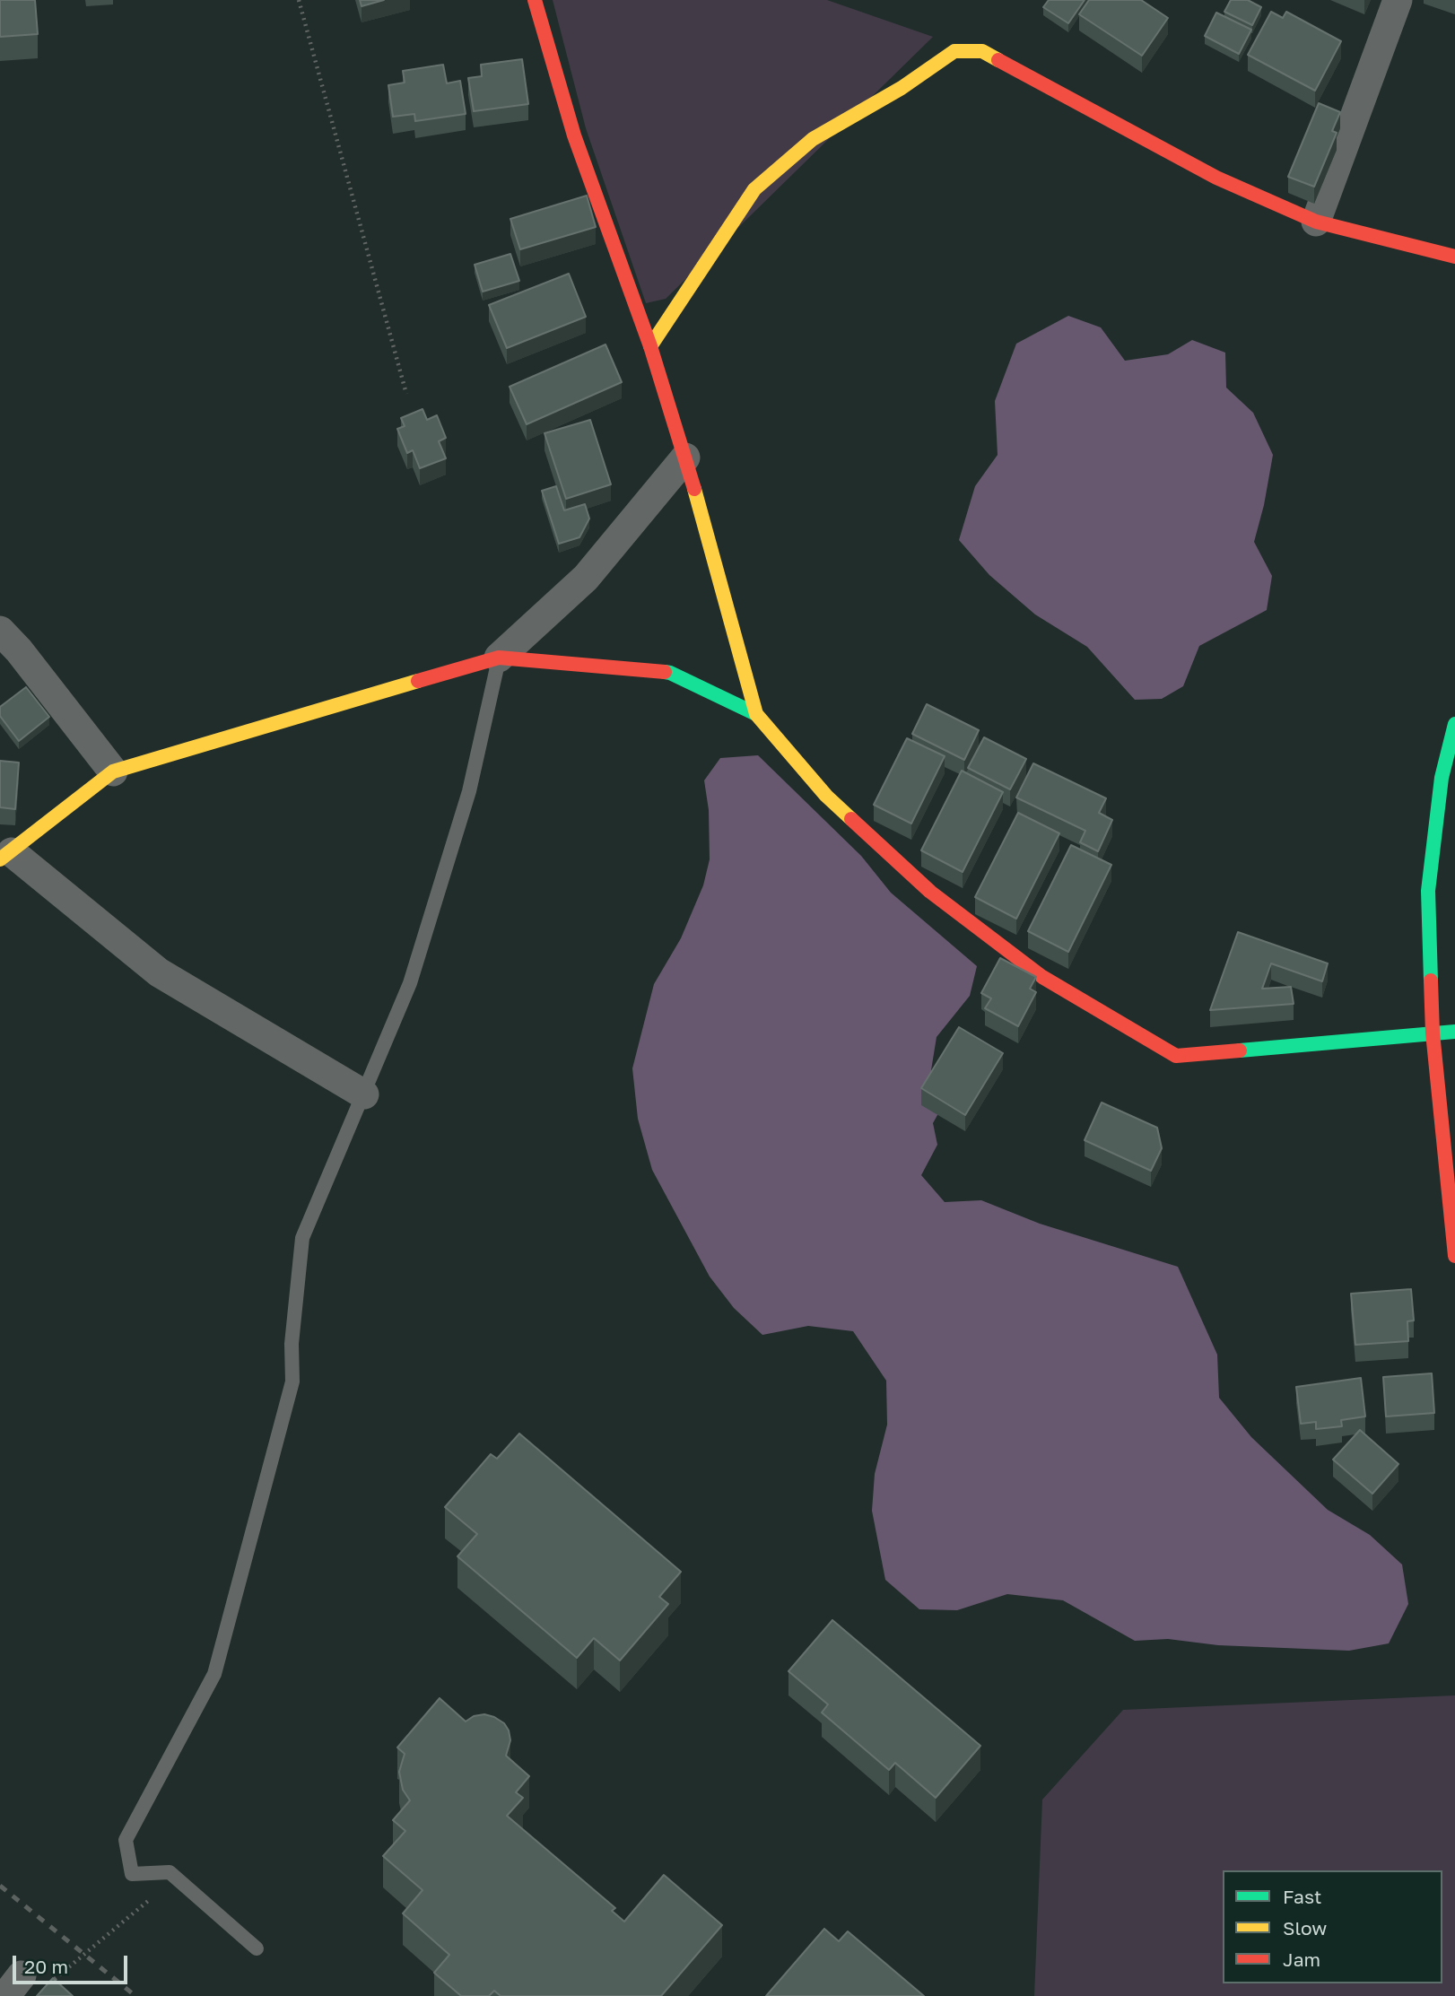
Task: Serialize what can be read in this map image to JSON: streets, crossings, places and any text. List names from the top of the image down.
{
  "legend": ["Fast", "Slow", "Jam"],
  "scale_bar": "20 m"
}
